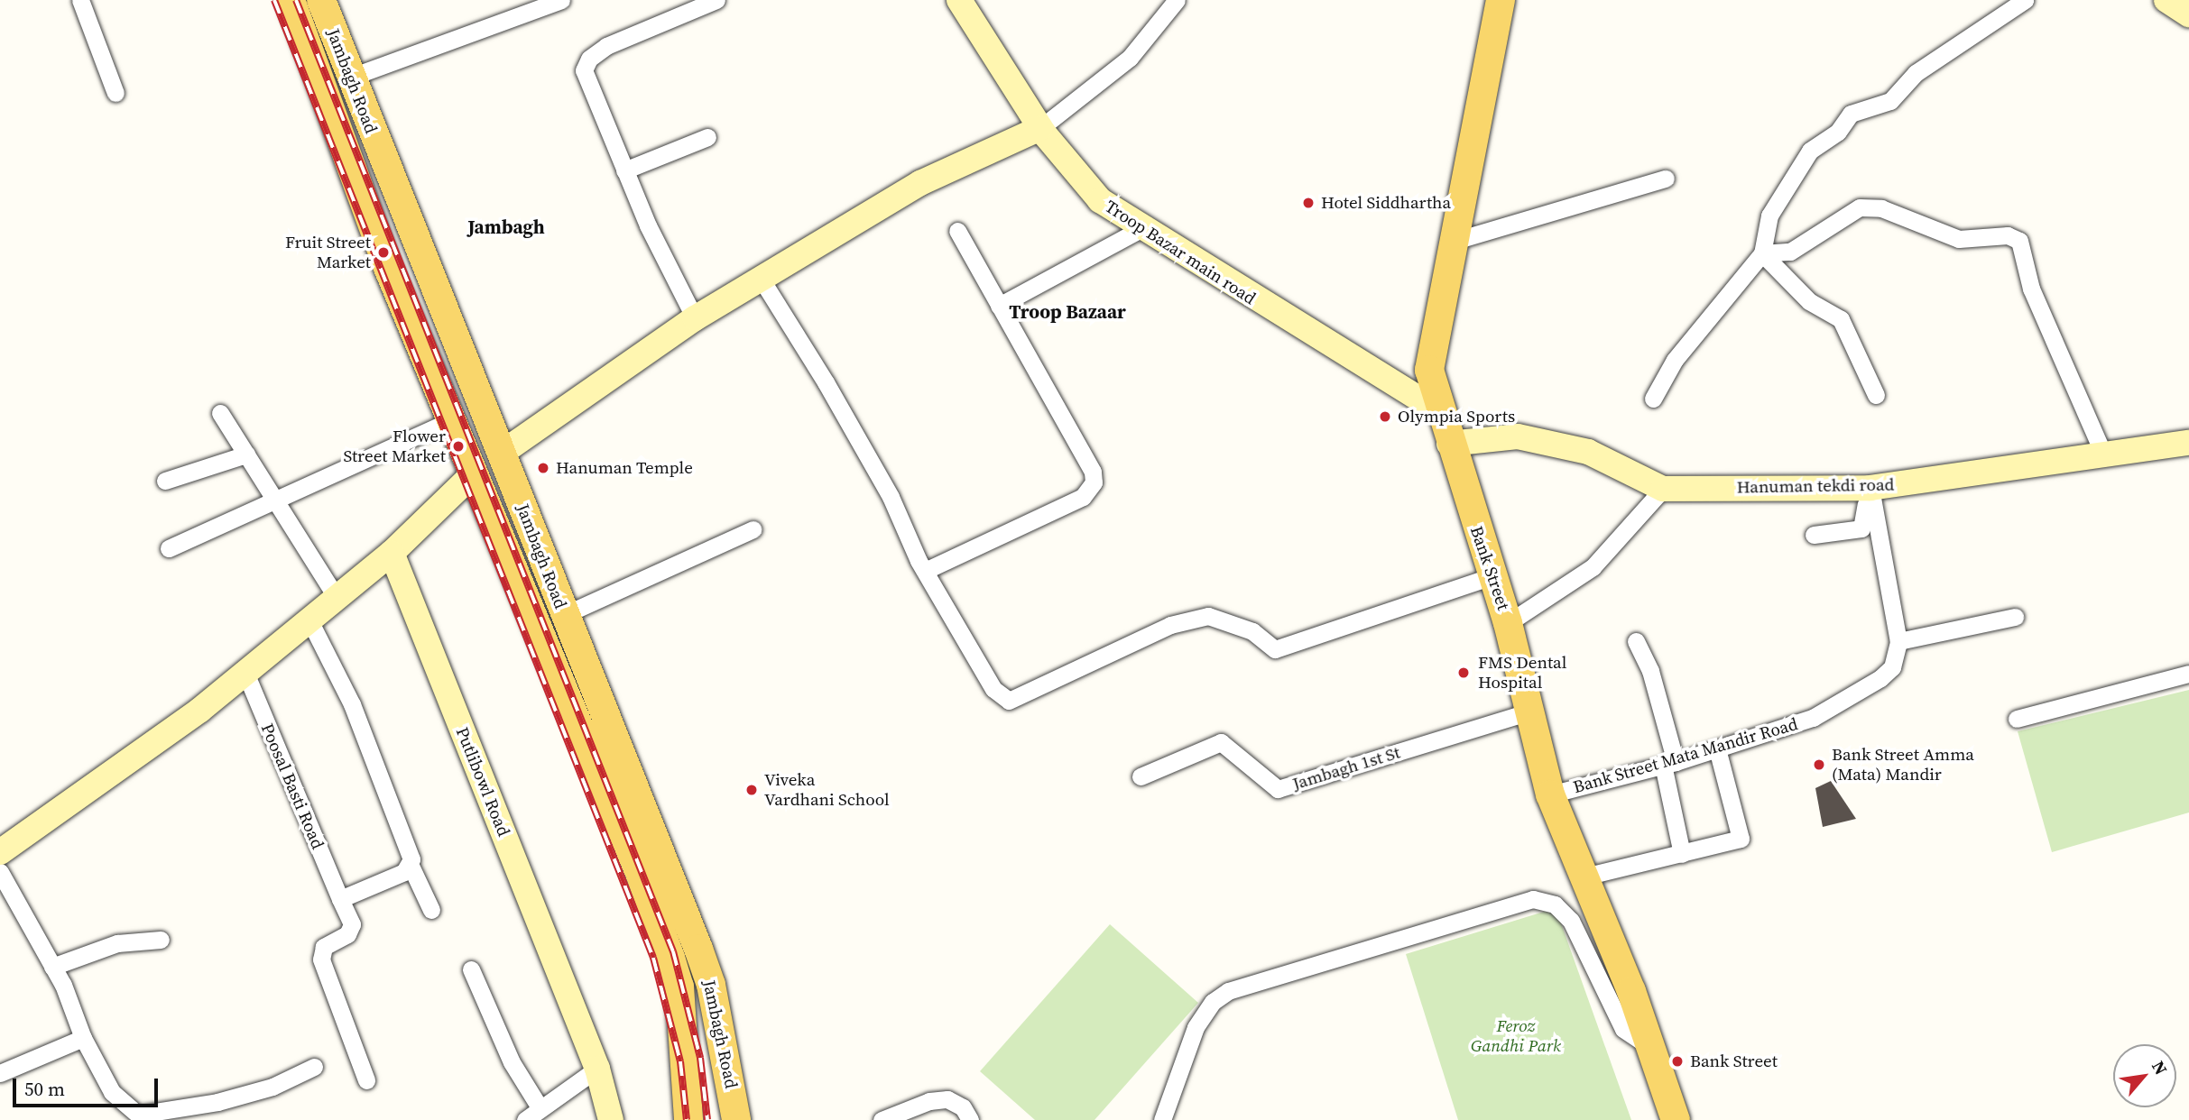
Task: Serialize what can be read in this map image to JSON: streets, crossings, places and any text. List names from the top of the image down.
{
  "streets": {
    "main road": ["Jambagh Road", "Bank Street"],
    "street": [
      "Troop Bazar main road",
      "Hanuman tekdi road",
      "Bank Street Mata Mandir Road",
      "Jambagh 1st St",
      "Putlibowl Road",
      "Poosal Basti Road"
    ]
  },
  "crossings": [
    ["Troop Bazar main road", "Bank Street"],
    ["Hanuman tekdi road", "Bank Street"],
    ["Hanuman tekdi road", "Bank Street Mata Mandir Road"],
    ["Bank Street", "Bank Street Mata Mandir Road"],
    ["Bank Street", "Jambagh 1st St"]
  ],
  "districts": ["Jambagh", "Troop Bazaar"],
  "parks": ["Feroz Gandhi Park"],
  "places": [
    "Hotel Siddhartha",
    "Fruit Street Market",
    "Olympia Sports",
    "Flower Street Market",
    "Hanuman Temple",
    "FMS Dental Hospital",
    "Bank Street Amma (Mata) Mandir",
    "Viveka Vardhani School",
    "Bank Street"
  ],
  "scale_bar": "50 m",
  "north": "top right"
}
